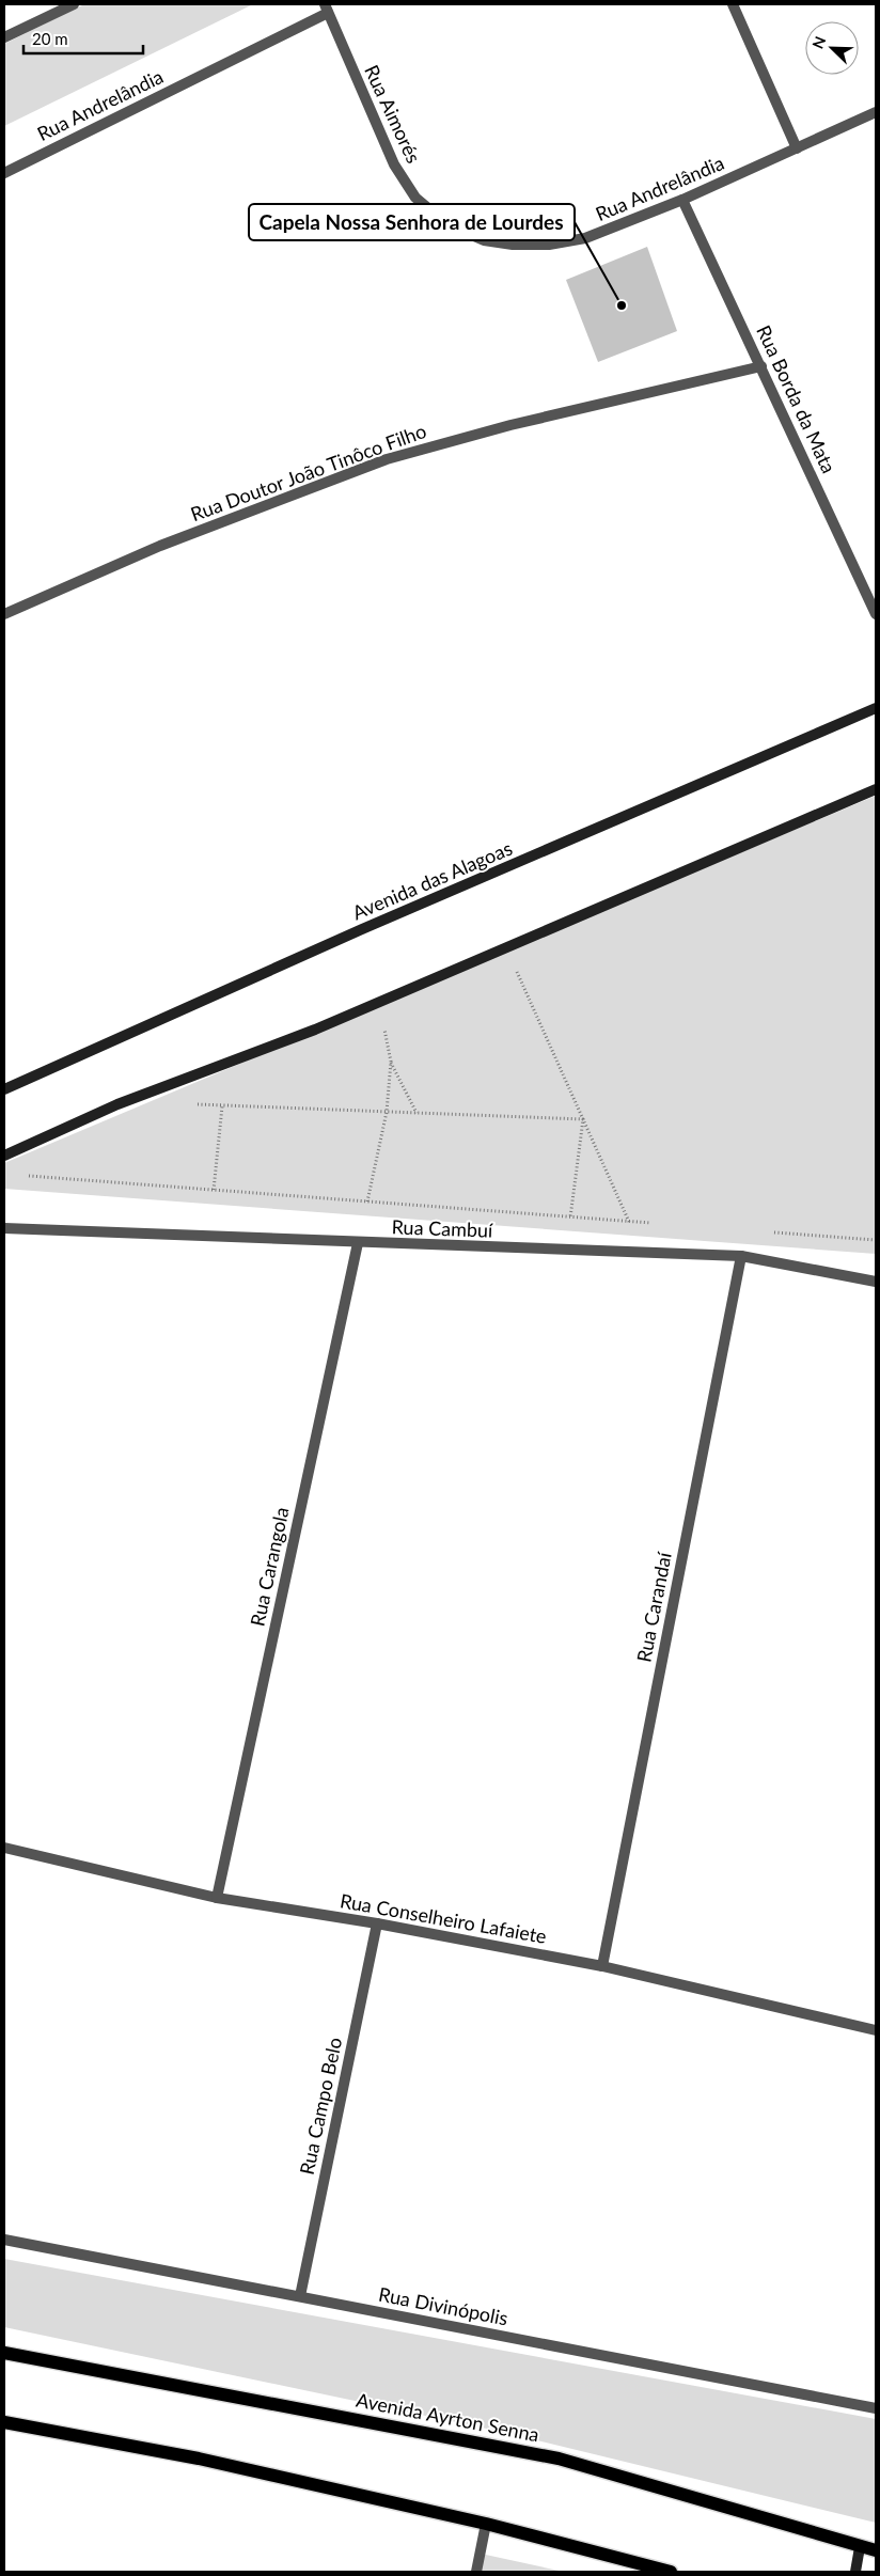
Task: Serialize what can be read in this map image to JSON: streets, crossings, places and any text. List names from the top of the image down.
{
  "streets": {
    "main road": ["Avenida das Alagoas", "Avenida Ayrton Senna"],
    "street": [
      "Rua Andrelândia",
      "Rua Aimorés",
      "Rua Borda da Mata",
      "Rua Doutor João Tinôco Filho",
      "Rua Cambuí",
      "Rua Carangola",
      "Rua Carandaí",
      "Rua Conselheiro Lafaiete",
      "Rua Campo Belo",
      "Rua Divinópolis"
    ]
  },
  "crossings": [
    ["Rua Andrelândia", "Rua Aimorés"],
    ["Rua Andrelândia", "Rua Borda da Mata"],
    ["Rua Borda da Mata", "Rua Doutor João Tinôco Filho"],
    ["Rua Cambuí", "Rua Carangola"],
    ["Rua Cambuí", "Rua Carandaí"],
    ["Rua Carangola", "Rua Conselheiro Lafaiete"],
    ["Rua Carandaí", "Rua Conselheiro Lafaiete"],
    ["Rua Conselheiro Lafaiete", "Rua Campo Belo"],
    ["Rua Campo Belo", "Rua Divinópolis"]
  ],
  "places": ["Capela Nossa Senhora de Lourdes"],
  "scale_bar": "20 m",
  "north": "top left"
}
